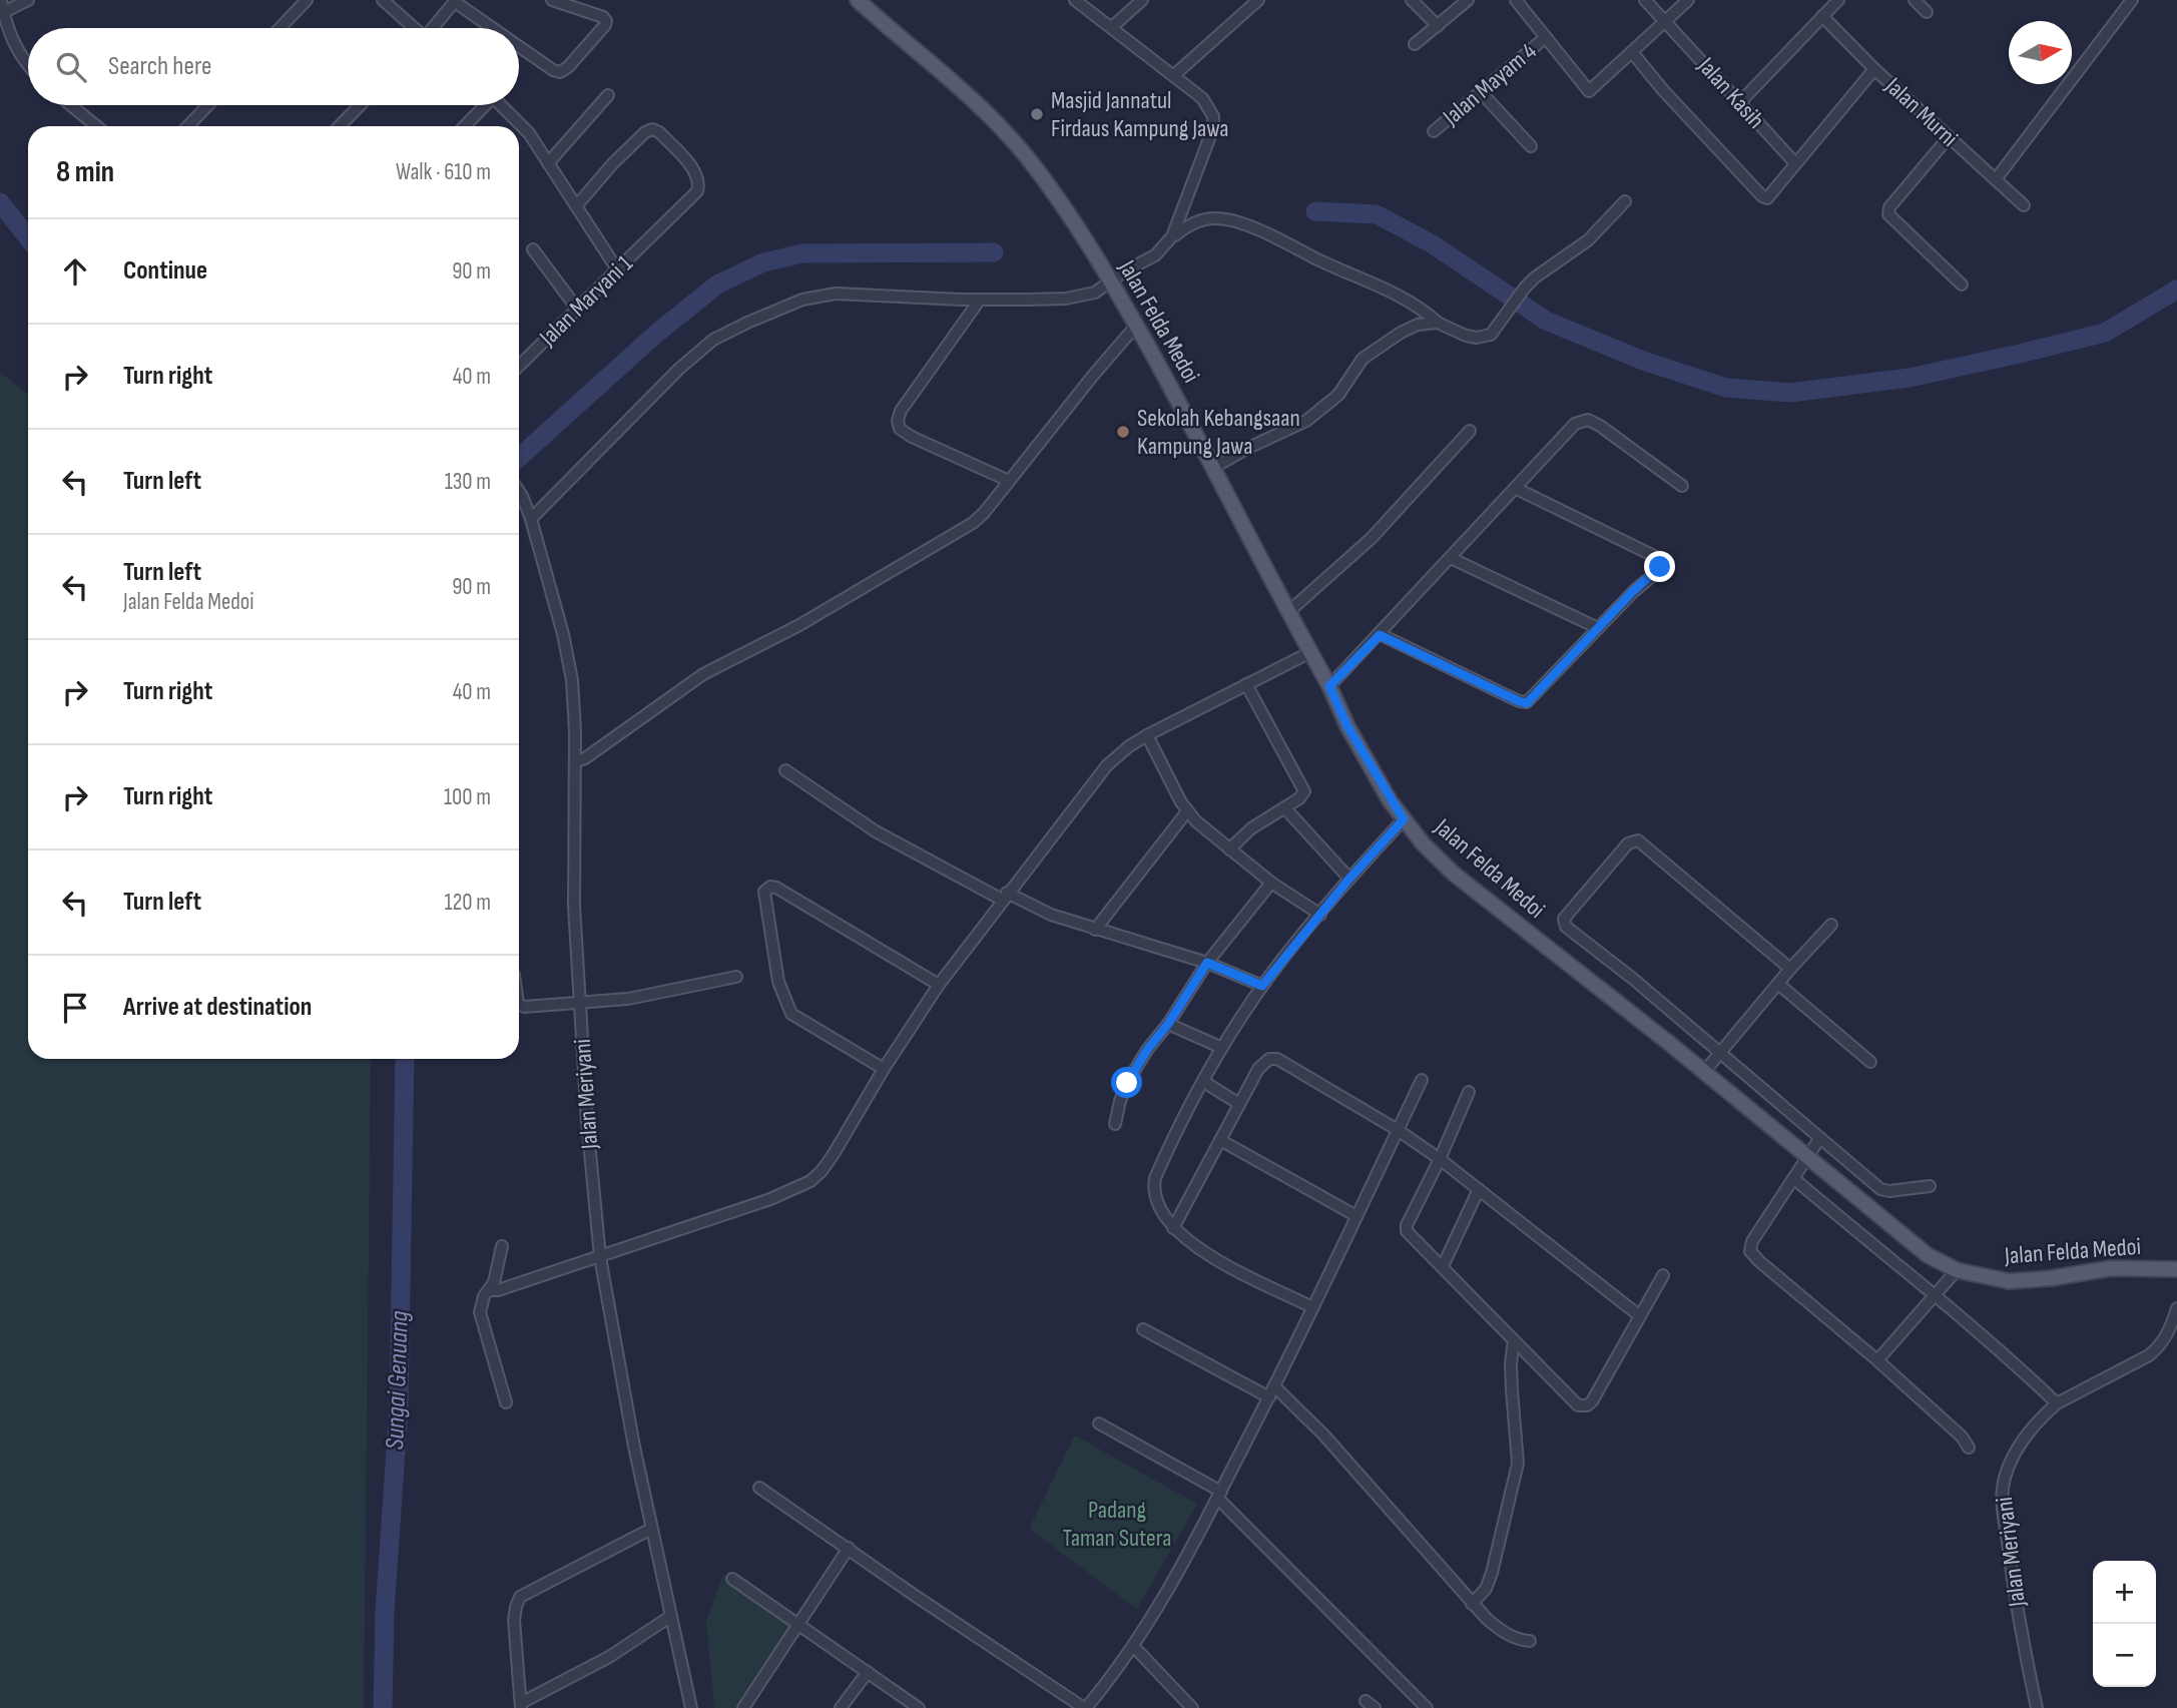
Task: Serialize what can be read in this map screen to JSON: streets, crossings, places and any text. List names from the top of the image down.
{
  "streets": {
    "main road": ["Jalan Felda Medoi"],
    "street": [
      "Jalan Mayam 4",
      "Jalan Kasih",
      "Jalan Murni",
      "Jalan Maryani 1",
      "Jalan Meriyani"
    ]
  },
  "water": ["Sungai Genuang"],
  "parks": ["Padang Taman Sutera"],
  "places": ["Masjid Jannatul Firdaus Kampung Jawa", "Sekolah Kebangsaan Kampung Jawa"],
  "north": "right",
  "page": {
    "search": "Search here",
    "heading": ["8 min", "Walk · 610 m"],
    "list": [
      ["Continue", "90 m"],
      ["Turn right", "40 m"],
      ["Turn left", "130 m"],
      ["Turn left", "Jalan Felda Medoi", "90 m"],
      ["Turn right", "40 m"],
      ["Turn right", "100 m"],
      ["Turn left", "120 m"],
      "Arrive at destination"
    ],
    "map_buttons": ["+", "−"]
  }
}
